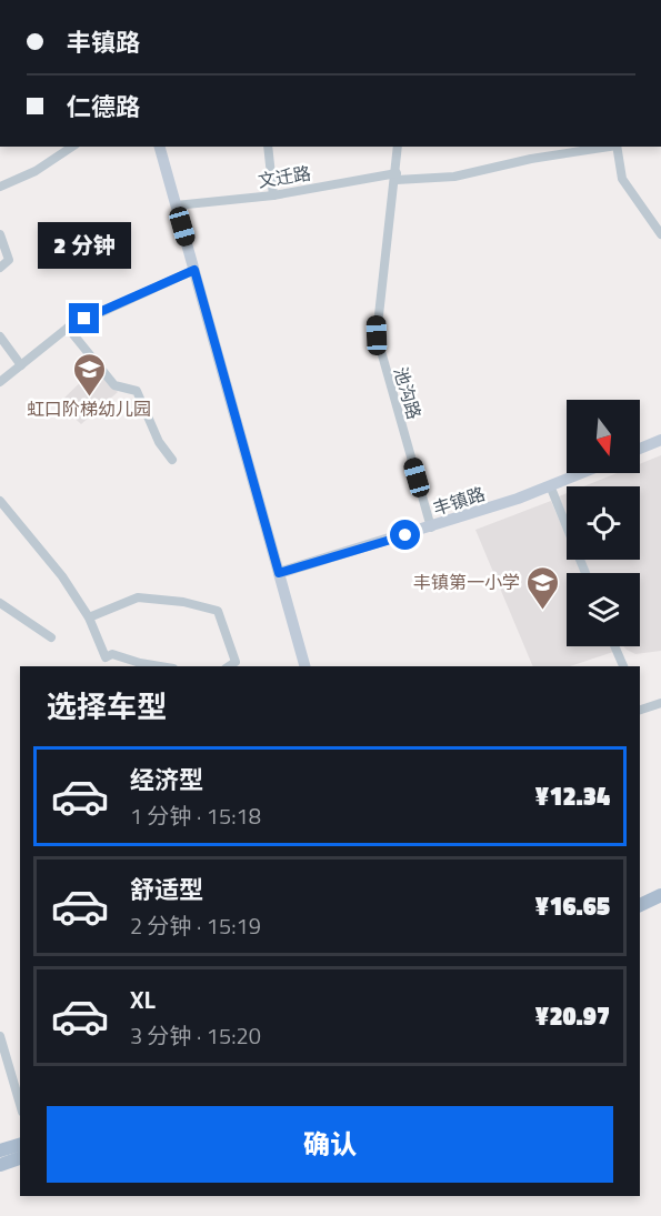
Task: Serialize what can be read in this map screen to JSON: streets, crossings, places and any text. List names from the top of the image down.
{
  "streets": {
    "street": ["文迁路", "池沟路", "丰镇路"]
  },
  "crossings": [
    ["文迁路", "池沟路"],
    ["池沟路", "丰镇路"]
  ],
  "places": {
    "school or university": ["虹口阶梯幼儿园", "丰镇第一小学"]
  },
  "north": "bottom",
  "page": {
    "banner": ["丰镇路", "仁德路"],
    "bubble": "2 分钟",
    "heading": "选择车型",
    "list": [
      {
        "name": "经济型",
        "note": "1 分钟 · 15:18",
        "value": "¥12.34"
      },
      {
        "name": "舒适型",
        "note": "2 分钟 · 15:19",
        "value": "¥16.65"
      },
      {
        "name": "XL",
        "note": "3 分钟 · 15:20",
        "value": "¥20.97"
      }
    ],
    "buttons": "确认"
  }
}
